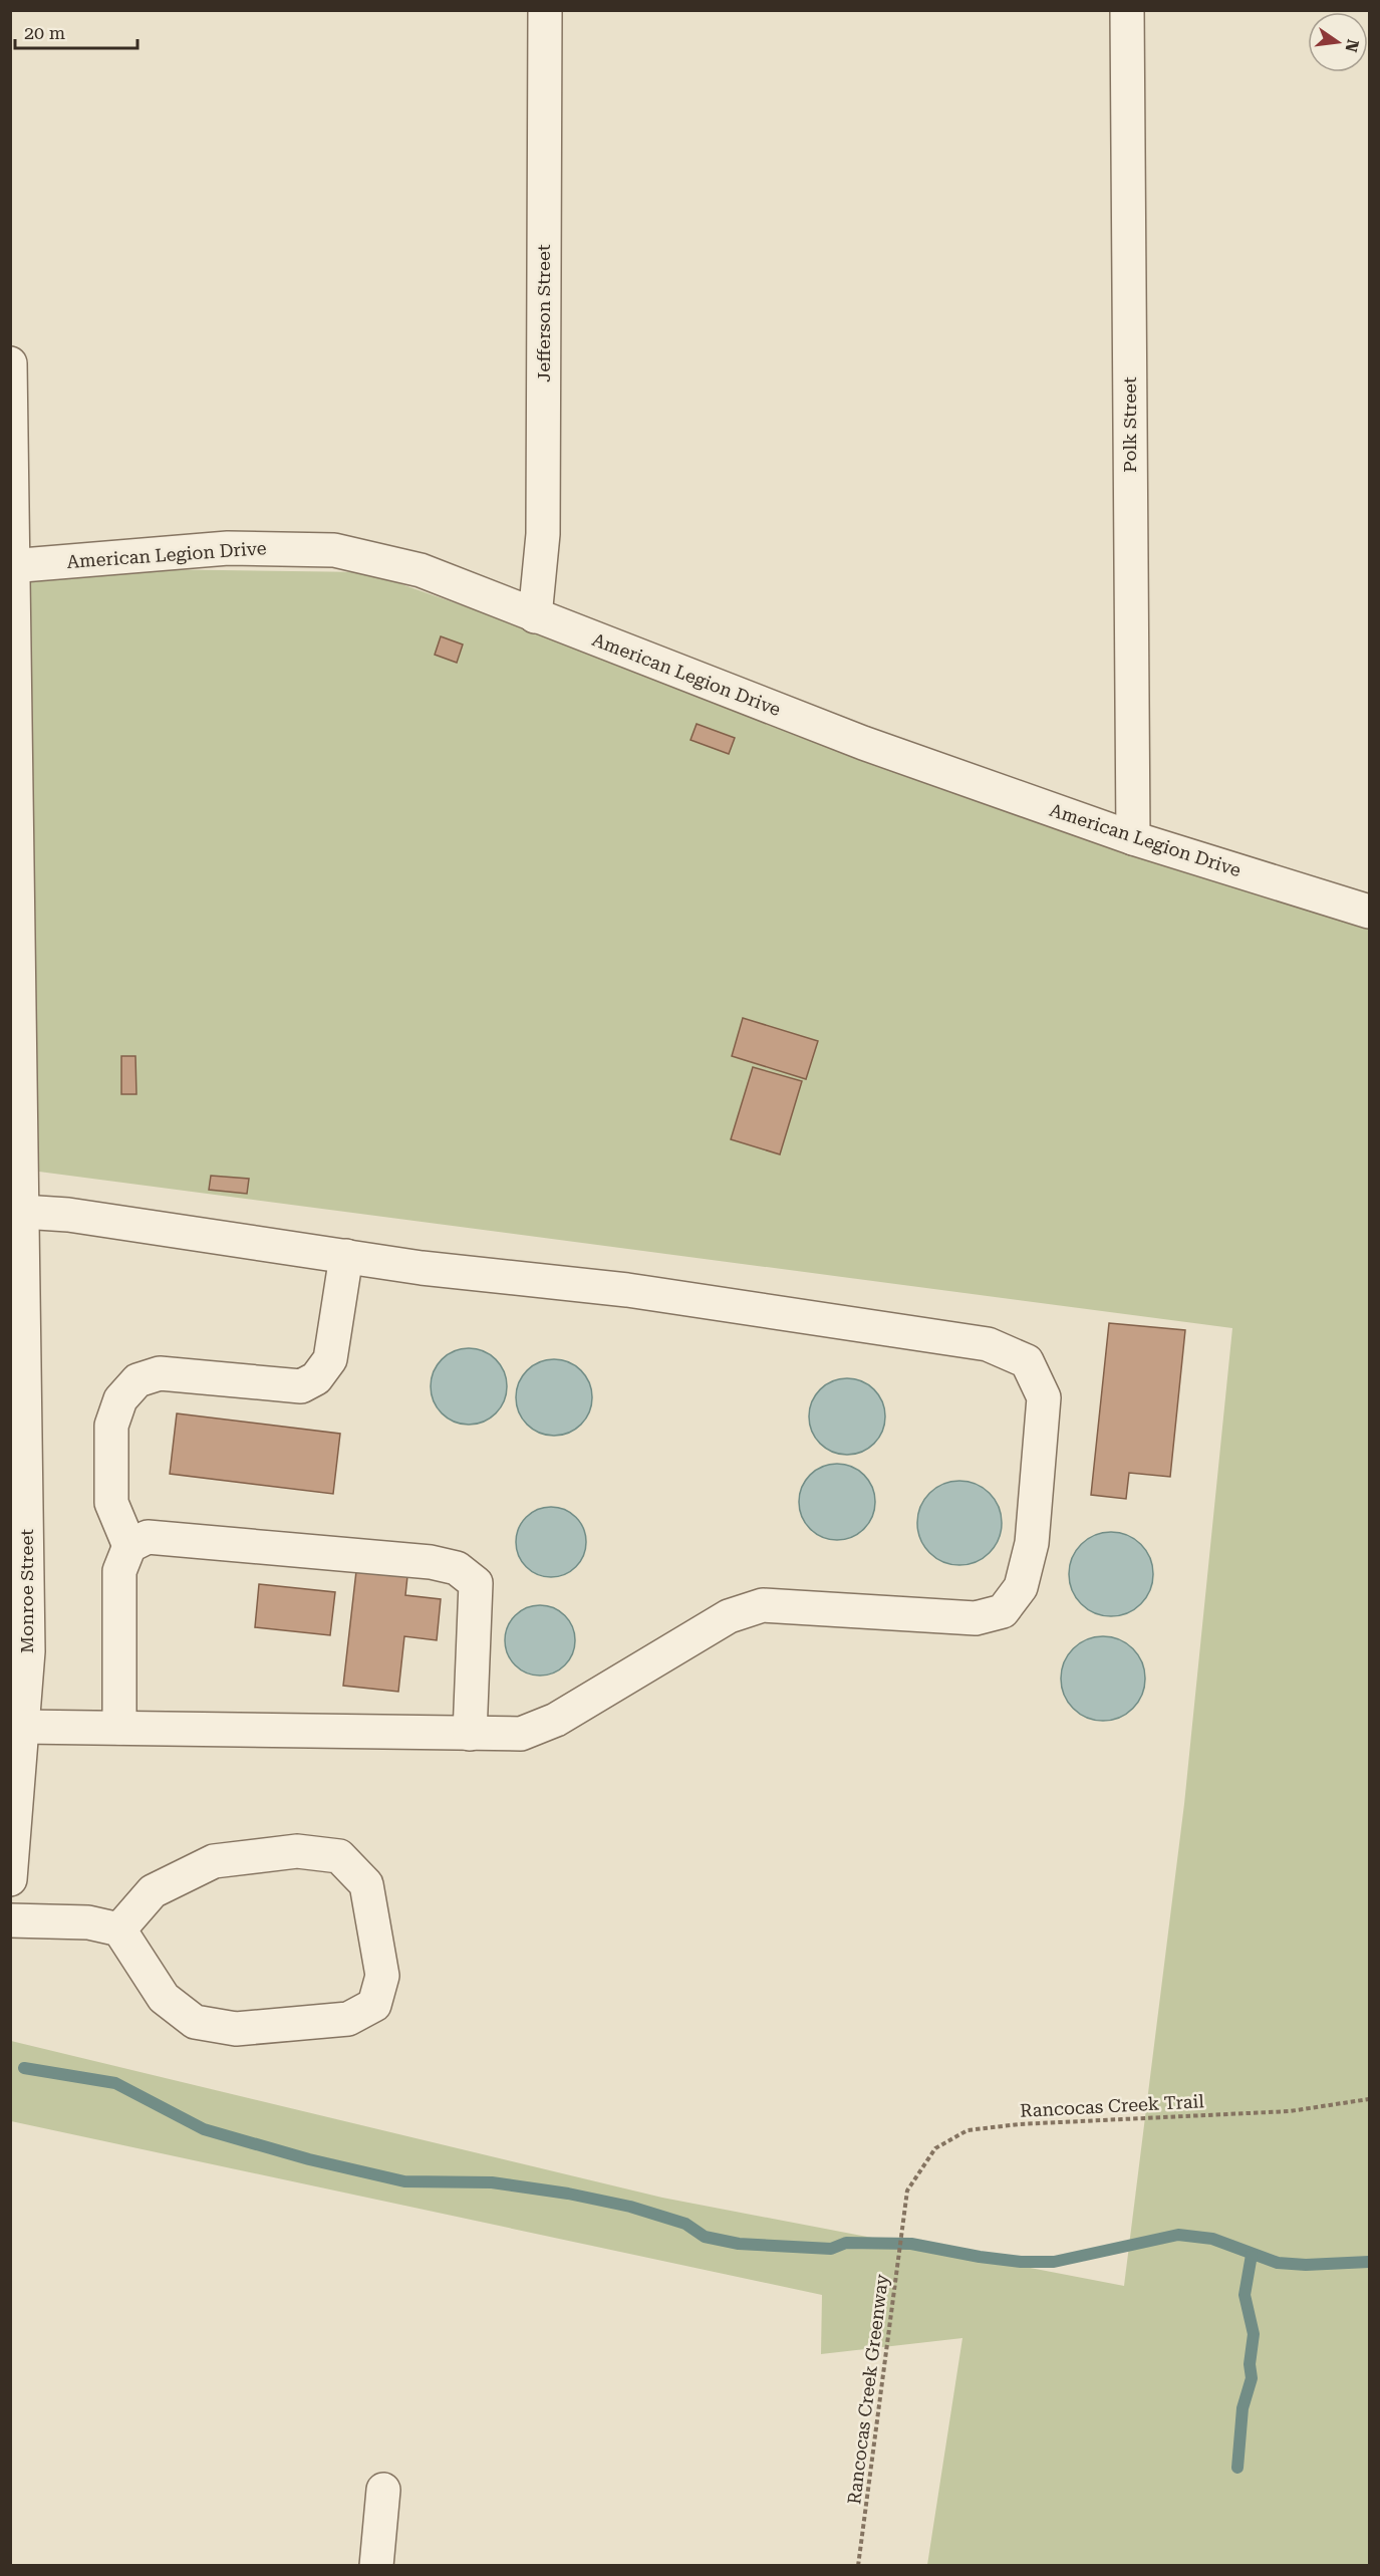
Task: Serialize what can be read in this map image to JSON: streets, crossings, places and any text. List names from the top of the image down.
{
  "streets": {
    "street": [
      "Jefferson Street",
      "Polk Street",
      "American Legion Drive",
      "Monroe Street"
    ],
    "path": ["Rancocas Creek Trail", "Rancocas Creek Greenway"]
  },
  "crossings": [
    ["Jefferson Street", "American Legion Drive"],
    ["Polk Street", "American Legion Drive"],
    ["American Legion Drive", "Monroe Street"],
    ["Rancocas Creek Trail", "Rancocas Creek Greenway"]
  ],
  "scale_bar": "20 m",
  "north": "right"
}
